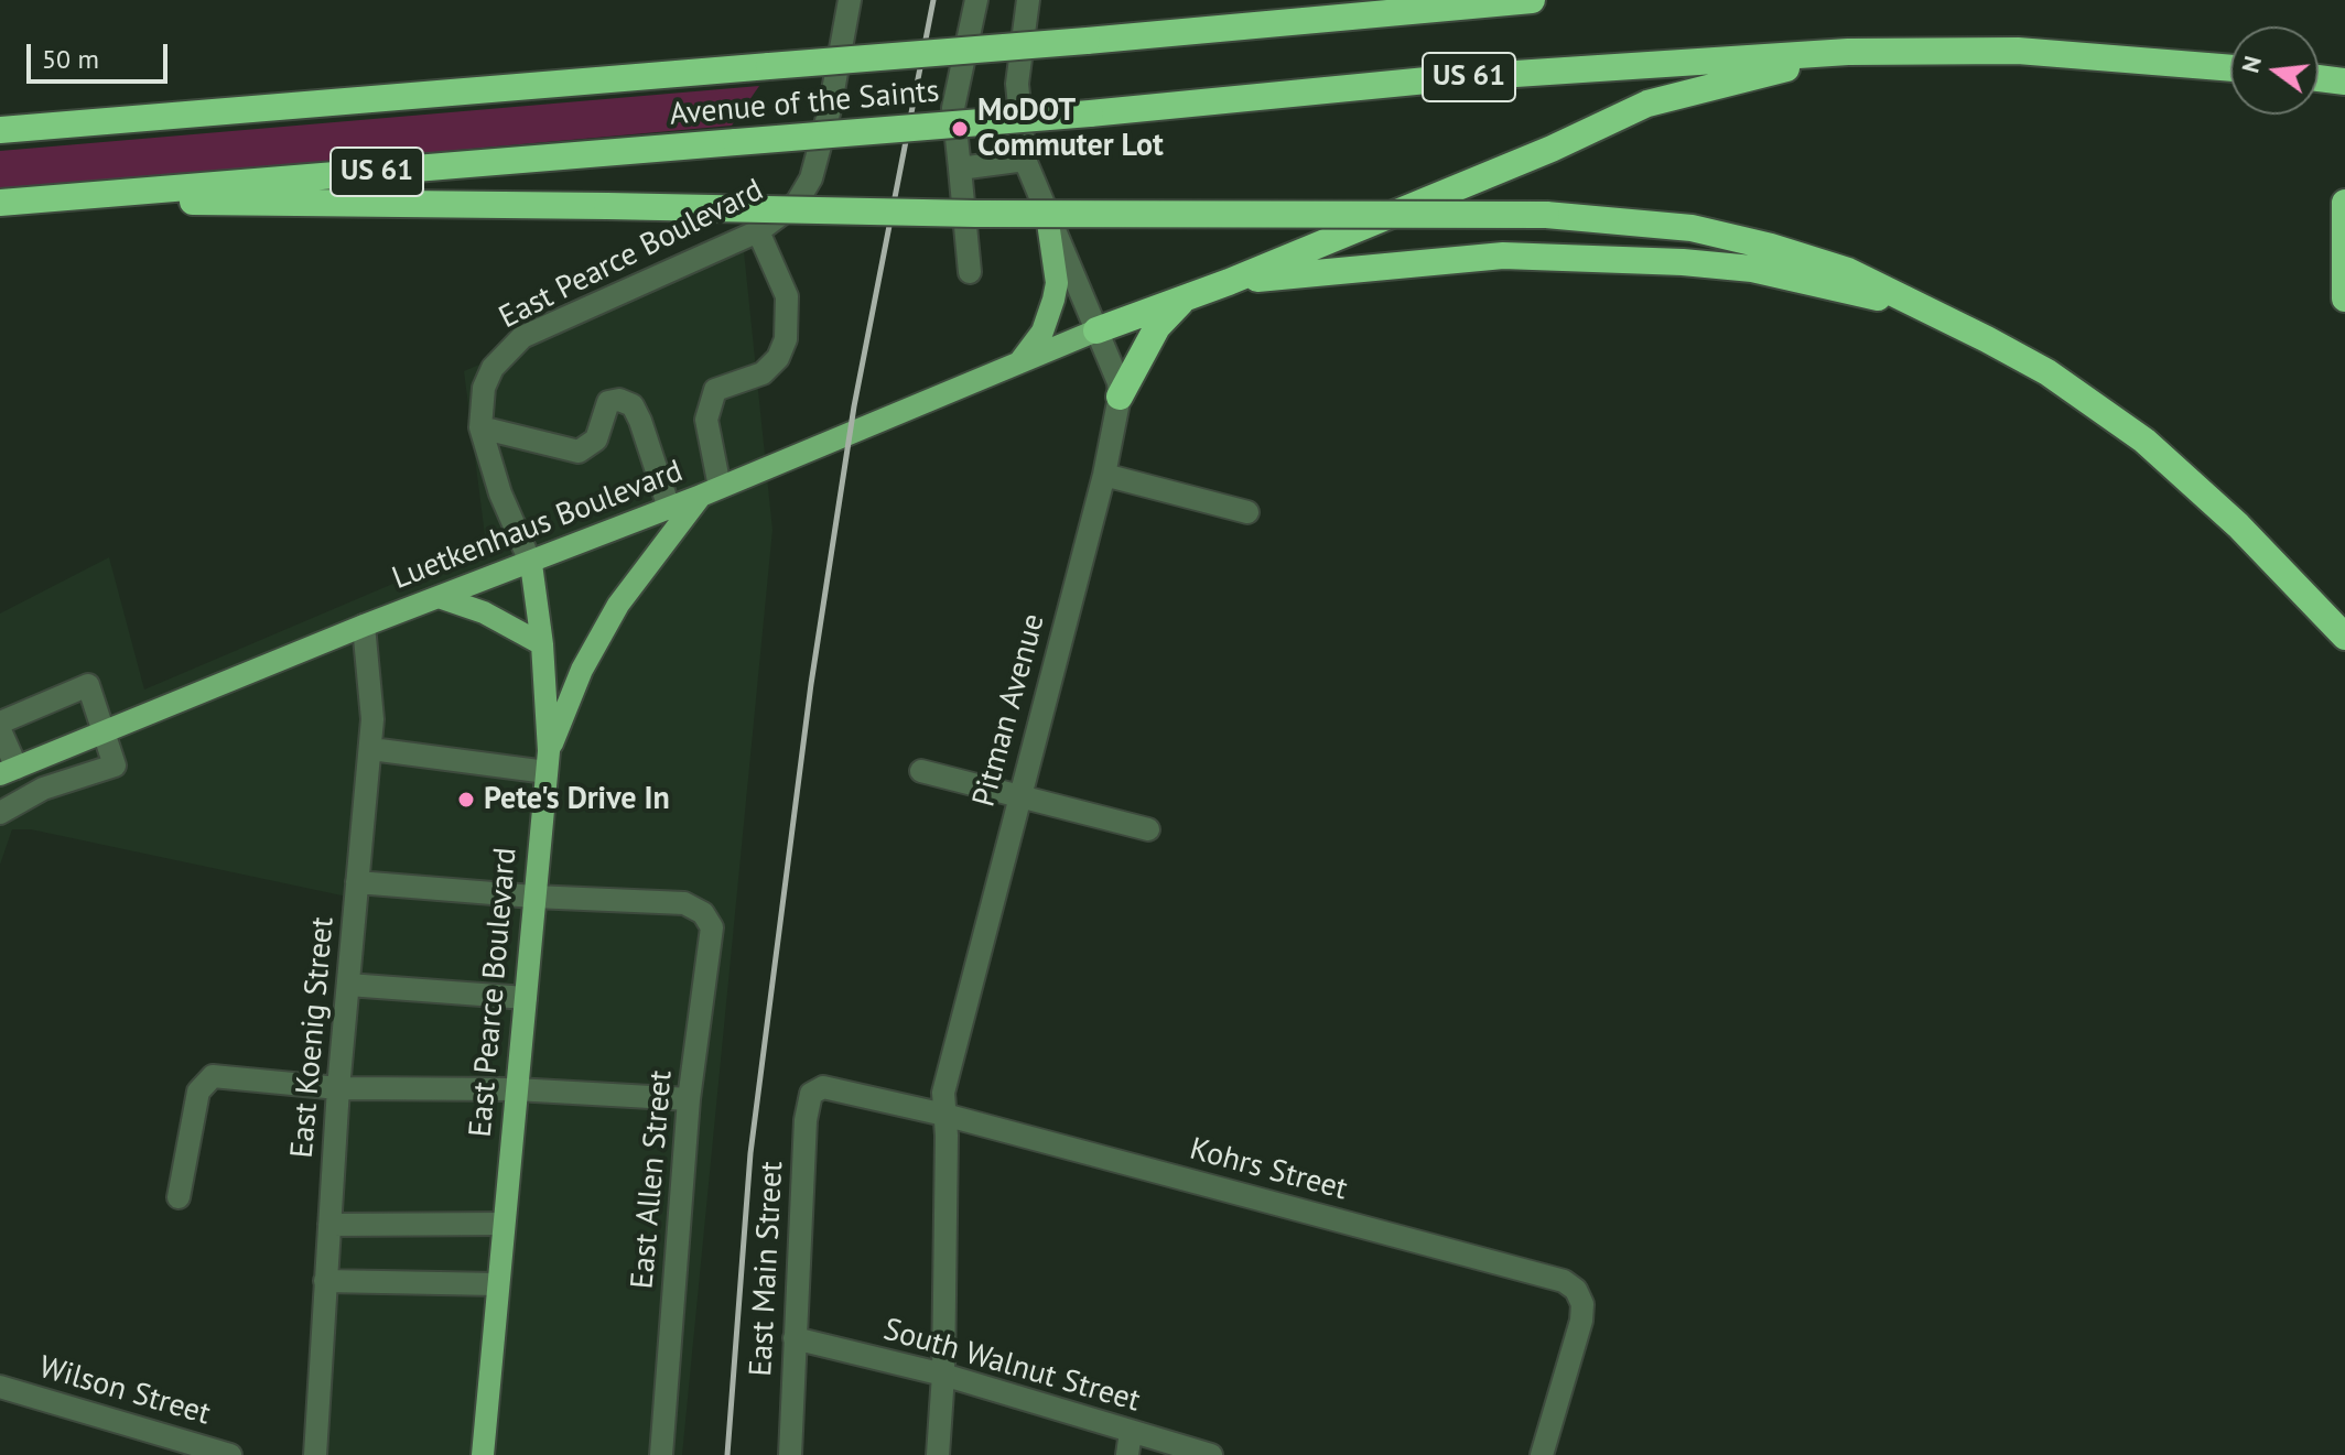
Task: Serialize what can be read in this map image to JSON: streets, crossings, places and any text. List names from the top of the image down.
{
  "streets": {
    "highway": ["US 61", "Avenue of the Saints"],
    "main road": ["East Pearce Boulevard", "Luetkenhaus Boulevard"],
    "street": [
      "Pitman Avenue",
      "East Koenig Street",
      "Kohrs Street",
      "East Allen Street",
      "East Main Street",
      "South Walnut Street",
      "Wilson Street"
    ]
  },
  "crossings": [
    ["East Pearce Boulevard", "Luetkenhaus Boulevard"],
    ["East Pearce Boulevard", "East Allen Street"],
    ["Luetkenhaus Boulevard", "Pitman Avenue"],
    ["Luetkenhaus Boulevard", "East Koenig Street"],
    ["Pitman Avenue", "Kohrs Street"],
    ["Pitman Avenue", "South Walnut Street"],
    ["Kohrs Street", "East Main Street"],
    ["East Main Street", "South Walnut Street"]
  ],
  "places": ["MoDOT Commuter Lot", "Pete's Drive In"],
  "scale_bar": "50 m",
  "north": "left"
}
